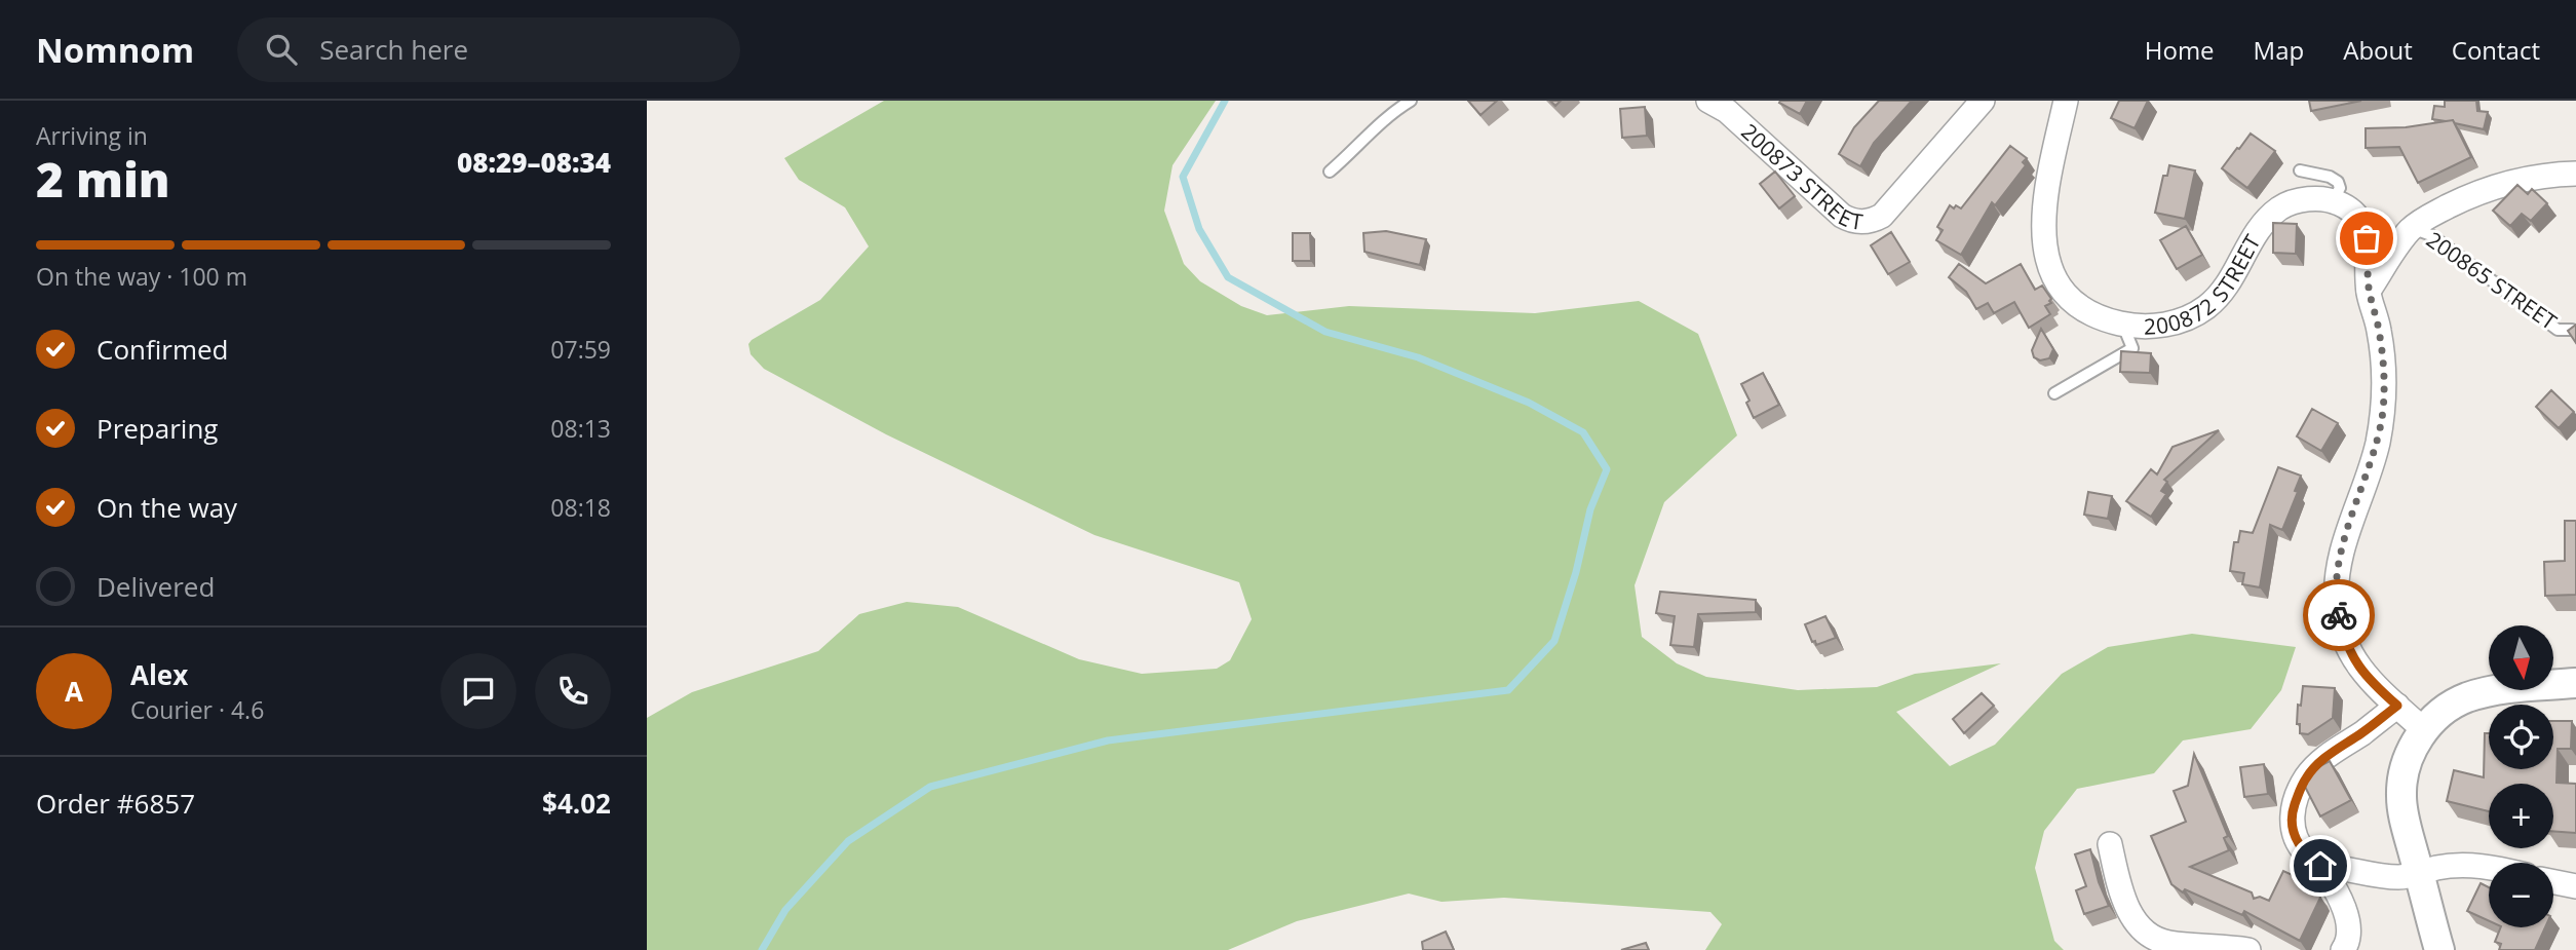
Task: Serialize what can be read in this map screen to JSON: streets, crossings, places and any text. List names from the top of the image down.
{
  "streets": {
    "street": ["200873 STREET", "200872 STREET"],
    "lane": ["200865 STREET"]
  },
  "north": "bottom",
  "page": {
    "header": "Nomnom",
    "search": "Search here",
    "nav": [
      "Home",
      "Map",
      "About",
      "Contact"
    ],
    "heading": ["2 min", "Arriving in", "08:29–08:34"],
    "panel": [
      "Alex",
      "Courier · 4.6",
      "Order #6857",
      "$4.02"
    ],
    "bar": "On the way · 100 m",
    "list": [
      ["Confirmed", "07:59"],
      ["Preparing", "08:13"],
      ["On the way", "08:18"],
      "Delivered"
    ],
    "map_buttons": ["+", "−"],
    "round": "A"
  }
}
